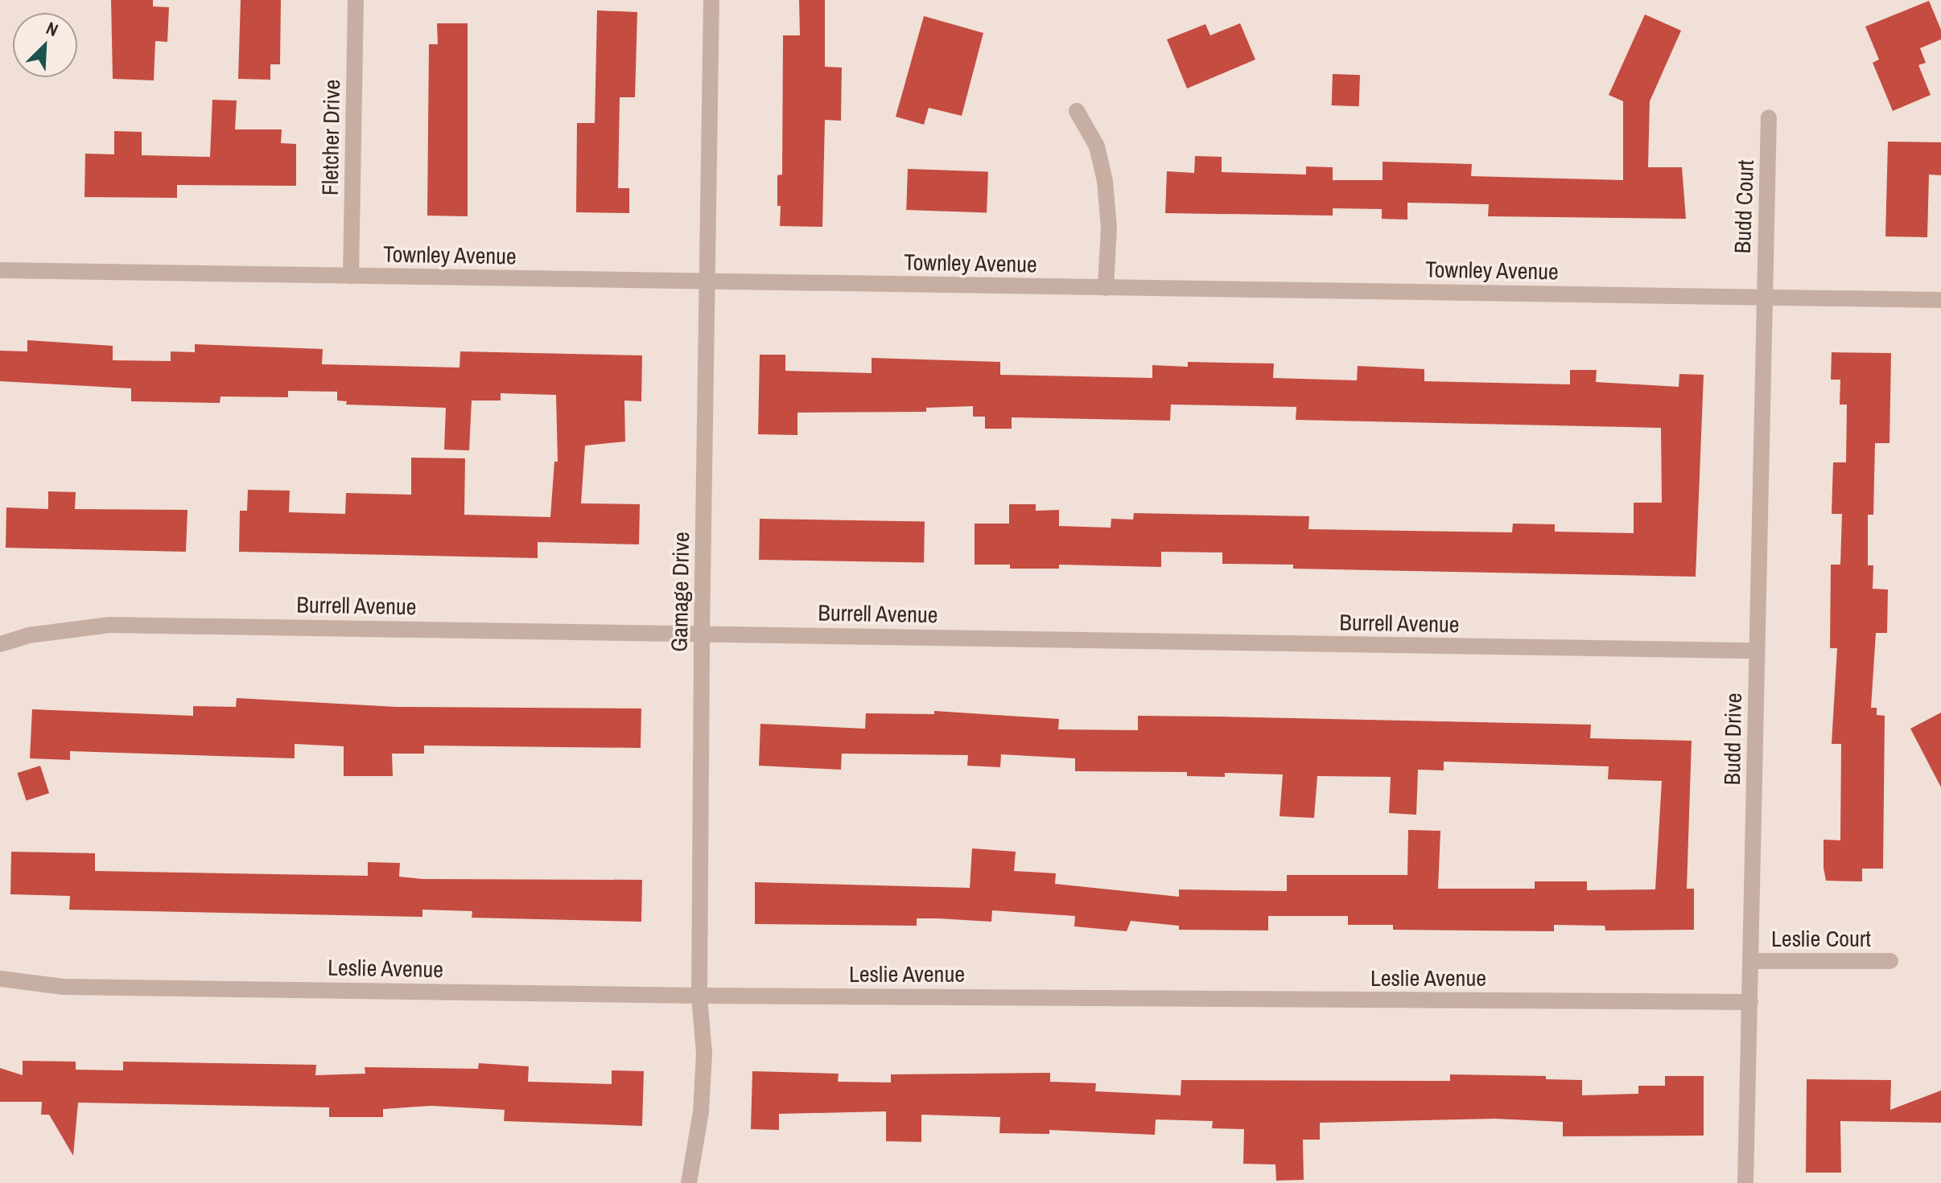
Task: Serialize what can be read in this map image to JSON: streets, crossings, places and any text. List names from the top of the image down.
{
  "streets": {
    "street": [
      "Fletcher Drive",
      "Budd Court",
      "Townley Avenue",
      "Gamage Drive",
      "Burrell Avenue",
      "Budd Drive",
      "Leslie Court",
      "Leslie Avenue"
    ]
  },
  "crossings": [
    ["Fletcher Drive", "Townley Avenue"],
    ["Budd Court", "Townley Avenue"],
    ["Budd Court", "Budd Drive"],
    ["Townley Avenue", "Gamage Drive"],
    ["Townley Avenue", "Budd Drive"],
    ["Gamage Drive", "Burrell Avenue"],
    ["Gamage Drive", "Leslie Avenue"],
    ["Burrell Avenue", "Budd Drive"],
    ["Budd Drive", "Leslie Court"],
    ["Budd Drive", "Leslie Avenue"]
  ],
  "north": "top right"
}
